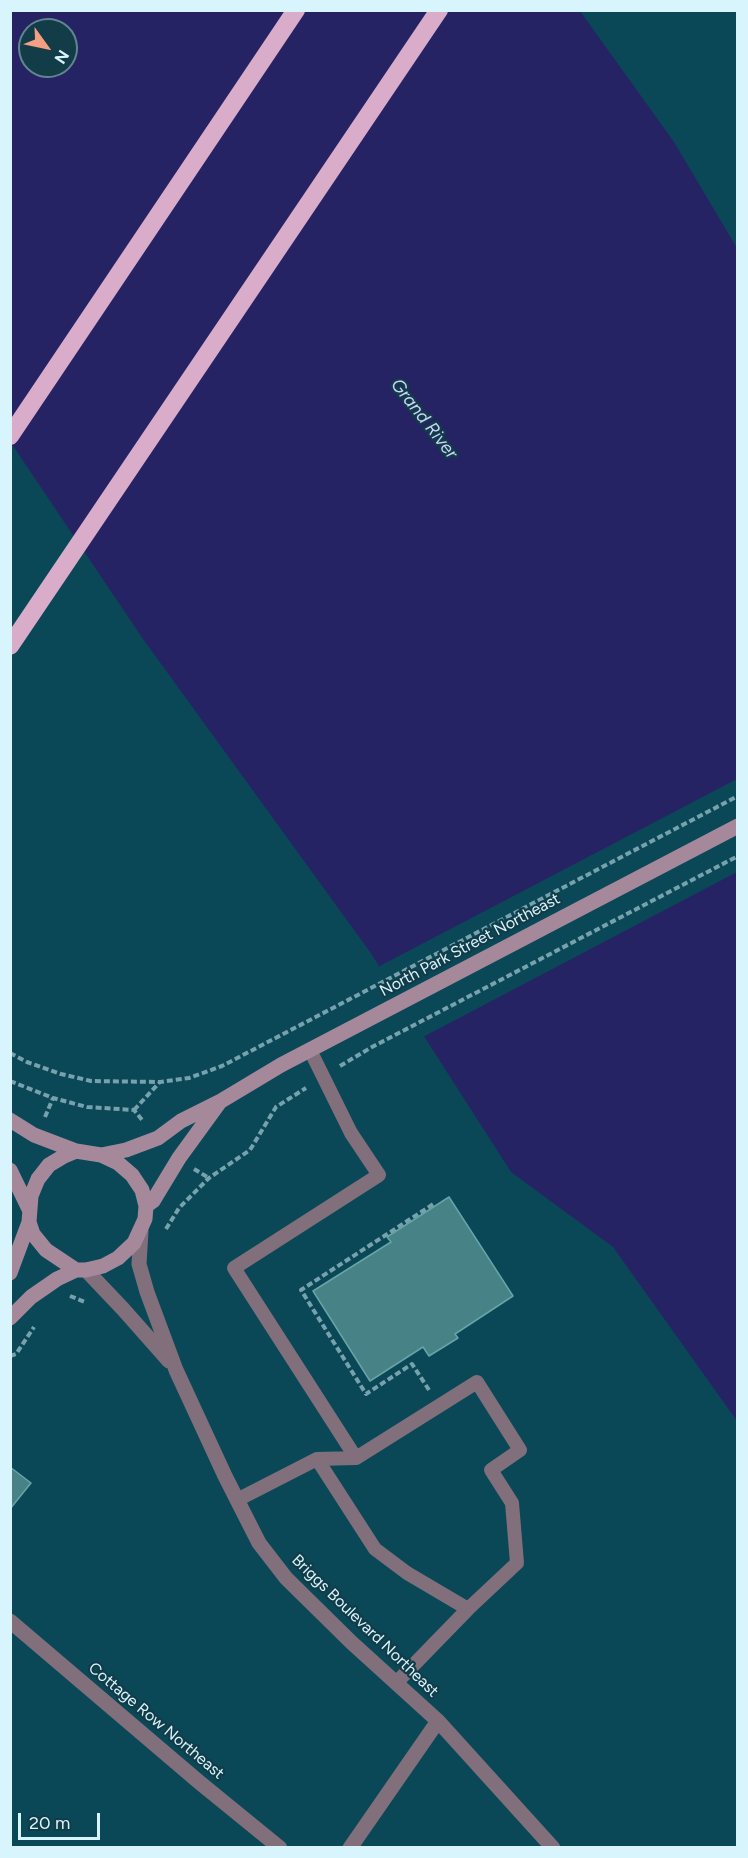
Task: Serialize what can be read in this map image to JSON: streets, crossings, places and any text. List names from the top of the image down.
{
  "streets": {
    "main road": ["North Park Street Northeast"],
    "street": ["Briggs Boulevard Northeast", "Cottage Row Northeast"]
  },
  "crossings": [
    ["North Park Street Northeast", "Briggs Boulevard Northeast"]
  ],
  "water": ["Grand River"],
  "scale_bar": "20 m",
  "north": "bottom right"
}
